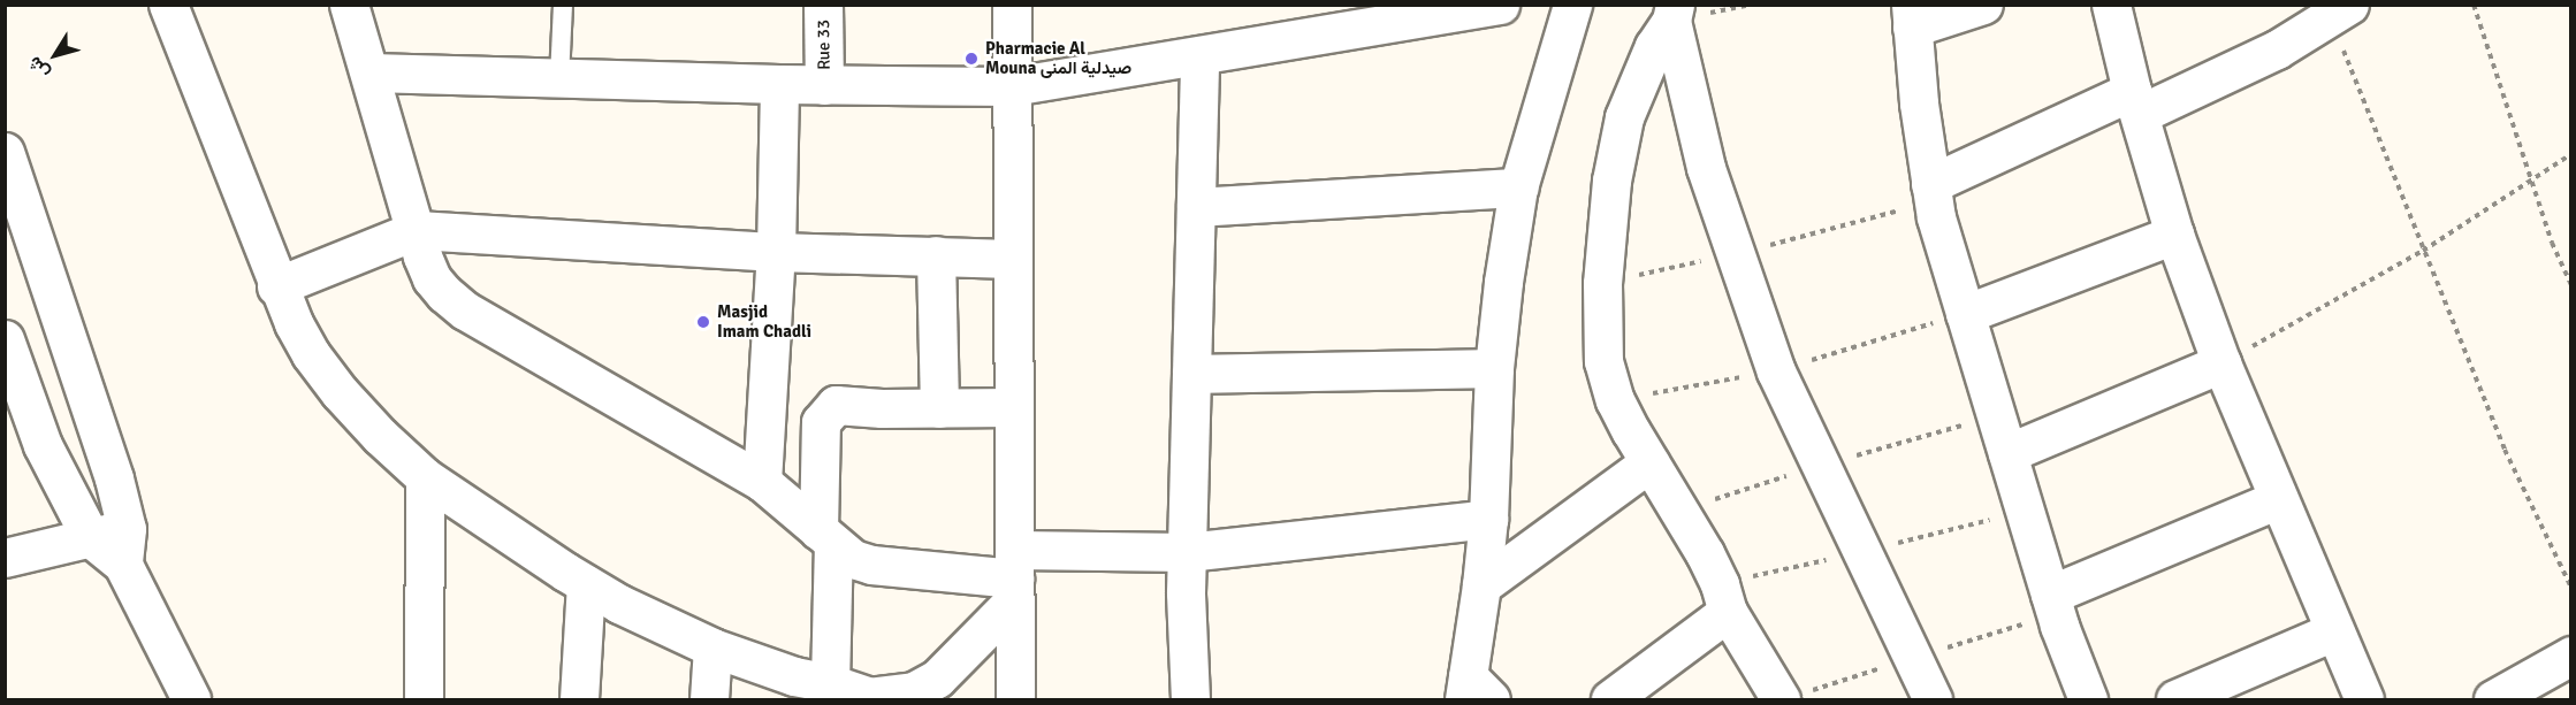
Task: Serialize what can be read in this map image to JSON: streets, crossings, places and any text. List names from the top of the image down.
{
  "streets": {
    "street": ["Rue 33"]
  },
  "places": ["Pharmacie Al Mouna صيدلية المنى", "Masjid Imam Chadli"],
  "north": "bottom left"
}
